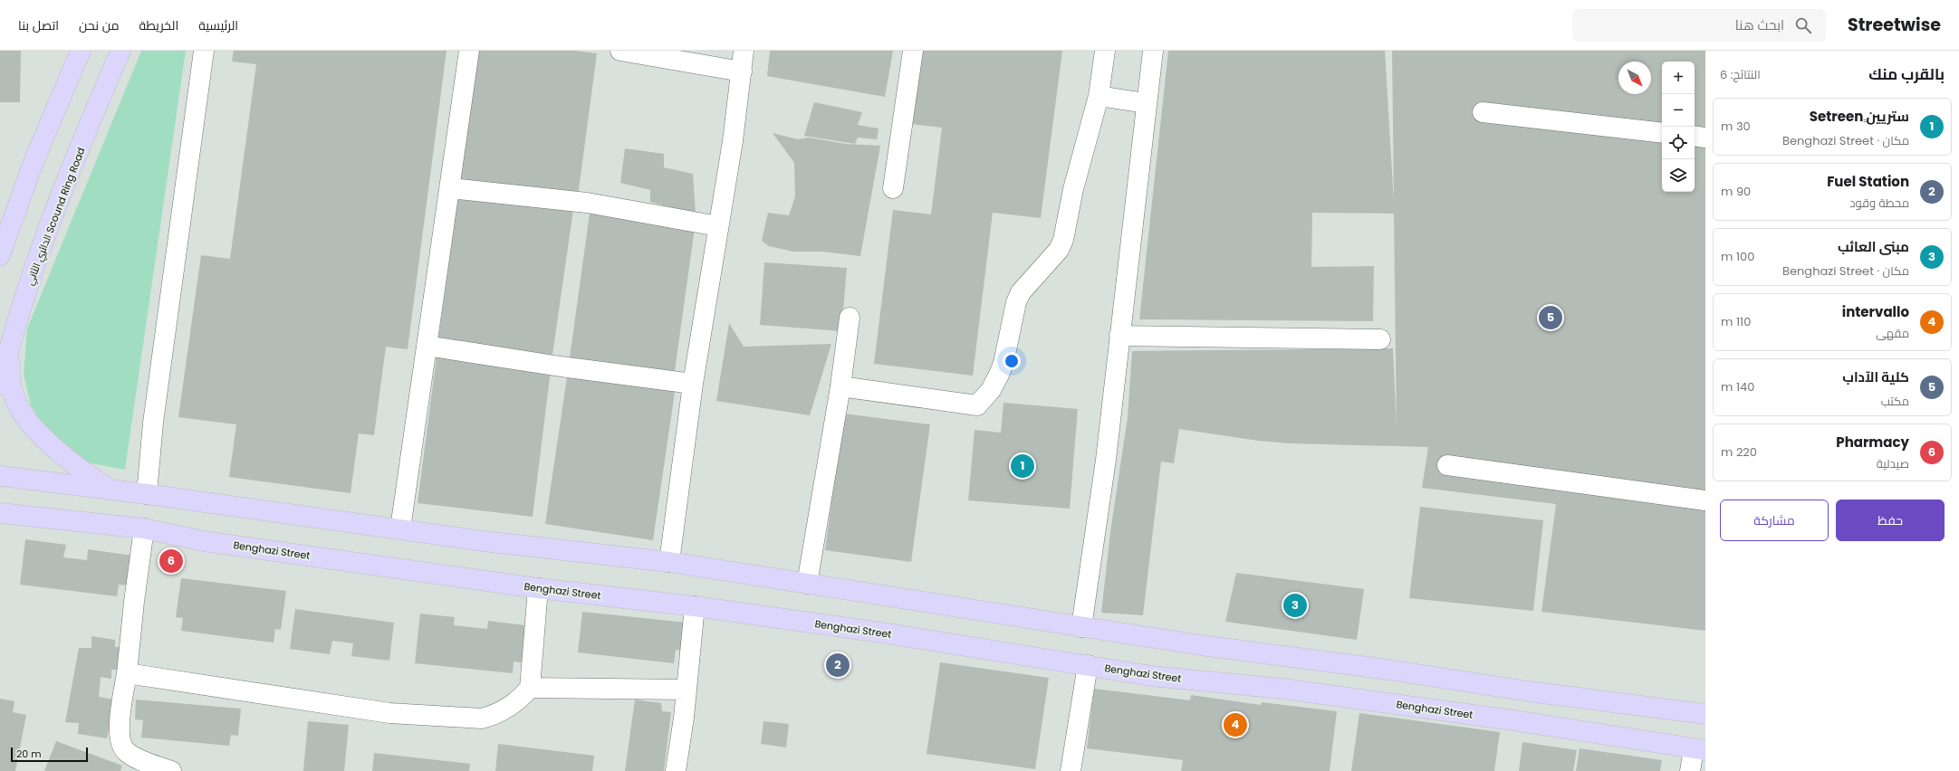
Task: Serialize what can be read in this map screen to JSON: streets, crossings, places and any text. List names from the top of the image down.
{
  "streets": {
    "main road": ["الدائري الثاني Scound Ring Road", "Benghazi Street"]
  },
  "scale_bar": "20 m",
  "north": "bottom right",
  "page": {
    "header": "Streetwise",
    "search": "ابحث هنا",
    "nav": [
      "الرئيسية",
      "الخريطة",
      "من نحن",
      "اتصل بنا"
    ],
    "heading": ["بالقرب منك", "النتائج: 6"],
    "map_buttons": ["+", "−"],
    "list": [
      {
        "mark": "1",
        "name": "ستريين ٍSetreen",
        "note": "مكان · Benghazi Street",
        "value": "30 m"
      },
      {
        "mark": "2",
        "name": "Fuel Station",
        "note": "محطة وقود",
        "value": "90 m"
      },
      {
        "mark": "3",
        "name": "مبنى العائب",
        "note": "مكان · Benghazi Street",
        "value": "100 m"
      },
      {
        "mark": "4",
        "name": "intervallo",
        "note": "مقهى",
        "value": "110 m"
      },
      {
        "mark": "5",
        "name": "كلية الآداب",
        "note": "مكتب",
        "value": "140 m"
      },
      {
        "mark": "6",
        "name": "Pharmacy",
        "note": "صيدلية",
        "value": "220 m"
      }
    ],
    "pins": [
      "5",
      "1",
      "6",
      "3",
      "2",
      "4"
    ],
    "buttons": ["حفظ", "مشاركة"],
    "scale": "20 m"
  }
}
